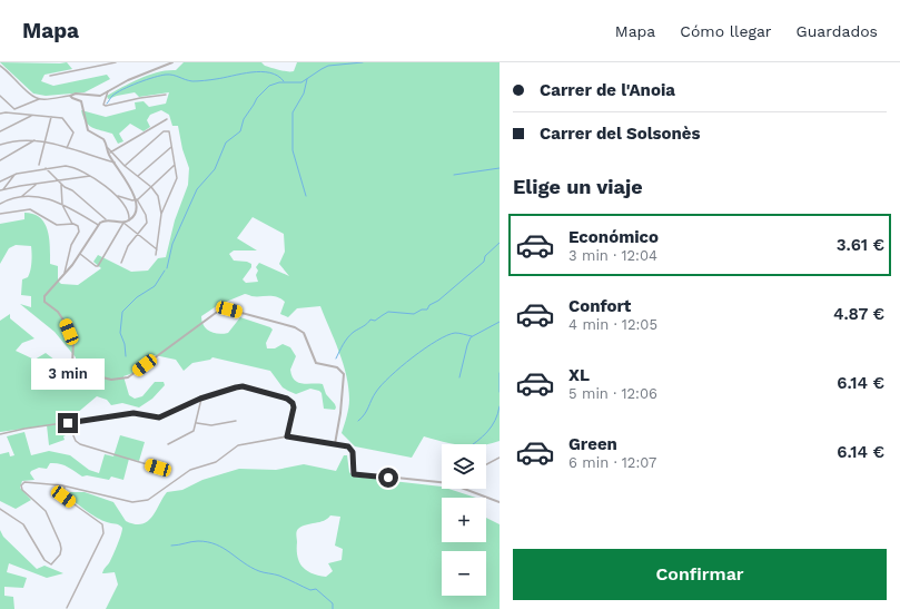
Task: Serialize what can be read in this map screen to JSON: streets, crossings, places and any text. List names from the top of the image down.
{
  "page": {
    "header": "Mapa",
    "nav": ["Mapa", "Cómo llegar", "Guardados"],
    "banner": ["Carrer de l'Anoia", "Carrer del Solsonès"],
    "heading": "Elige un viaje",
    "list": [
      {
        "name": "Económico",
        "note": "3 min · 12:04",
        "value": "3.61 €"
      },
      {
        "name": "Confort",
        "note": "4 min · 12:05",
        "value": "4.87 €"
      },
      {
        "name": "XL",
        "note": "5 min · 12:06",
        "value": "6.14 €"
      },
      {
        "name": "Green",
        "note": "6 min · 12:07",
        "value": "6.14 €"
      }
    ],
    "bubble": "3 min",
    "map_buttons": ["+", "−"],
    "buttons": "Confirmar"
  }
}
